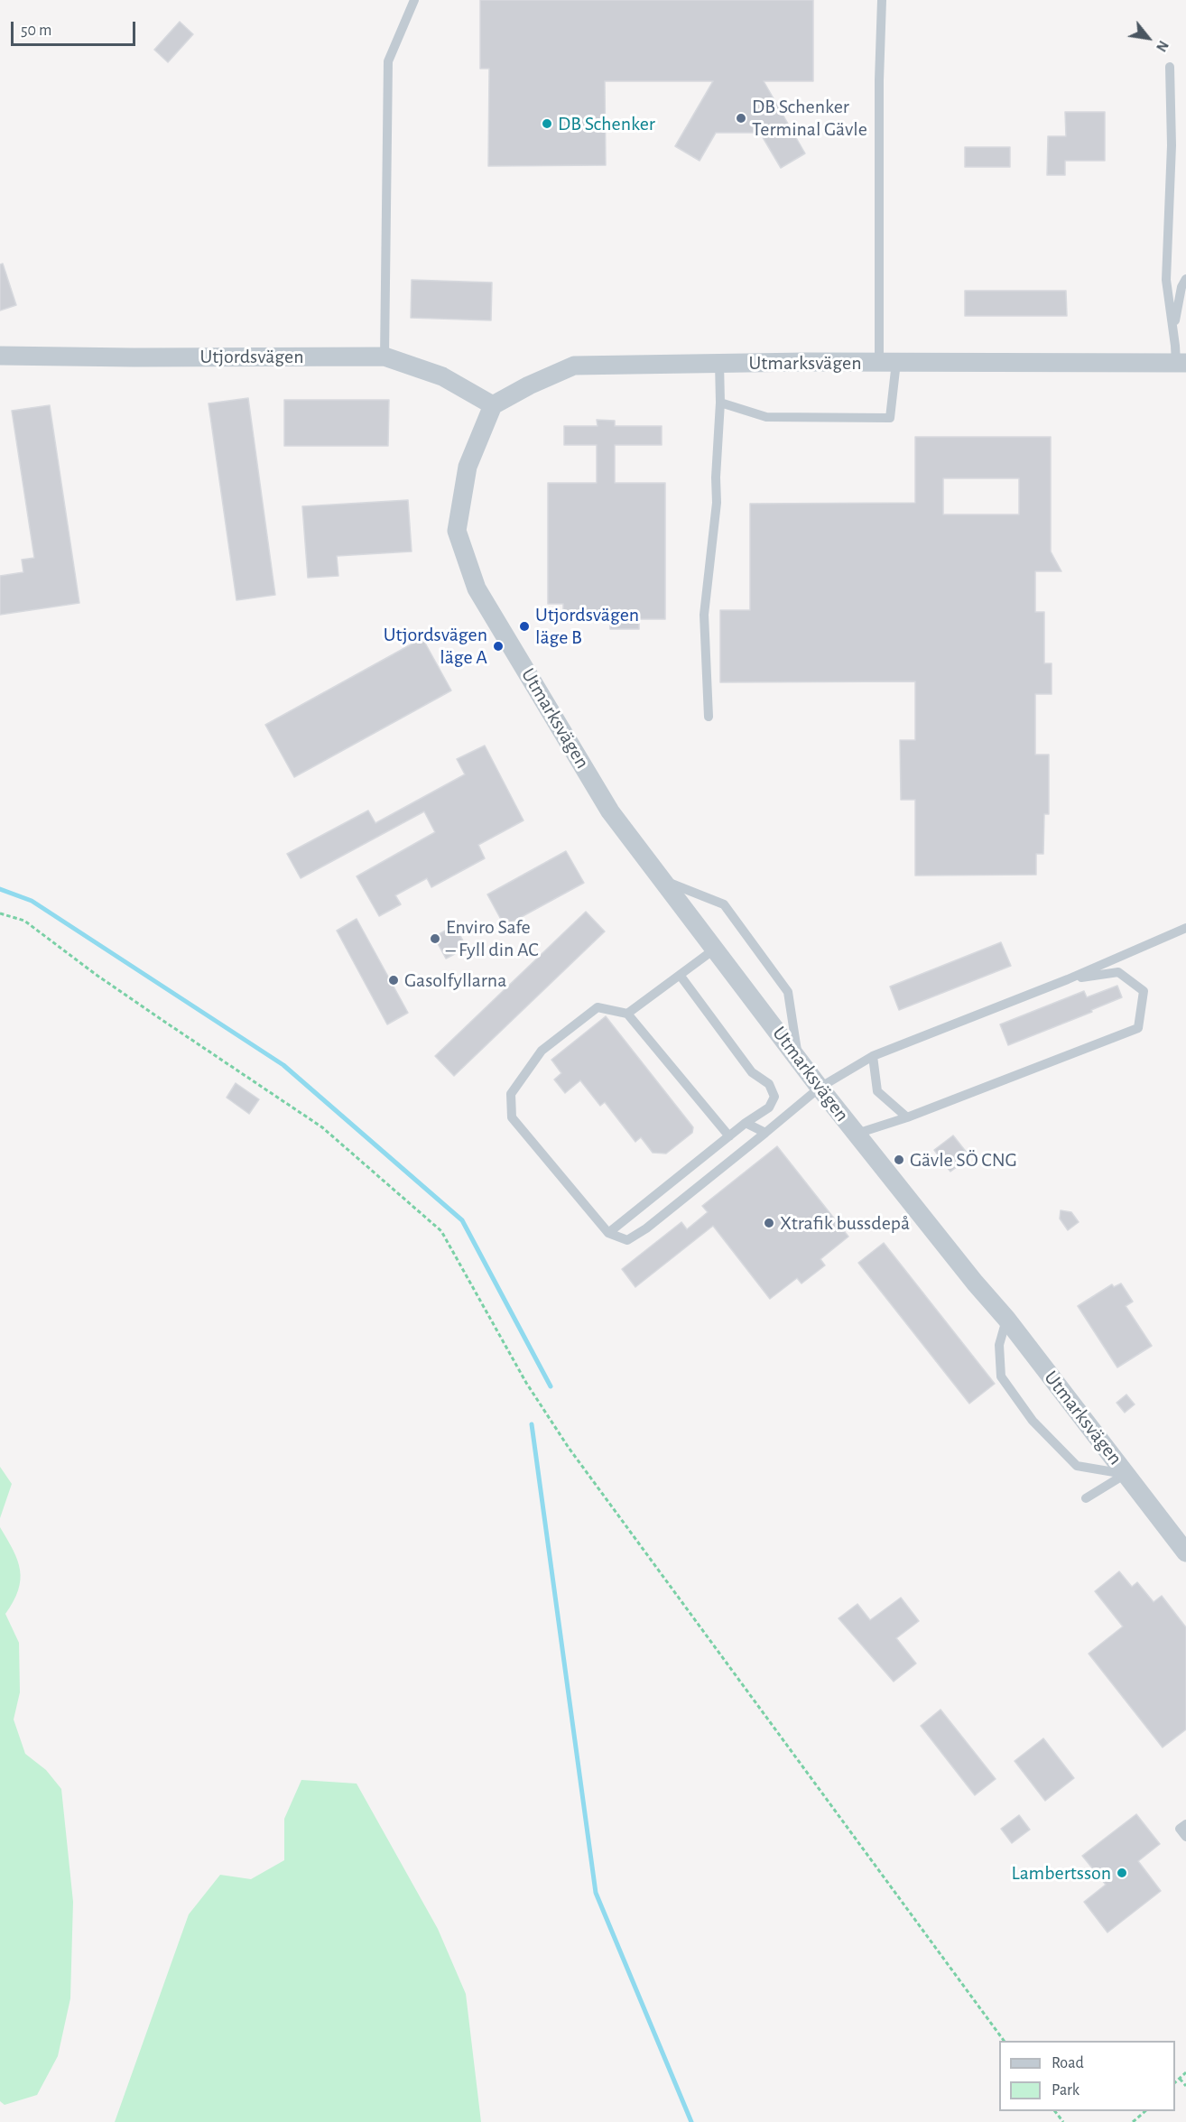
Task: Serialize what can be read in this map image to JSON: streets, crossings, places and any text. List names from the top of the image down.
{
  "streets": {
    "street": ["Utjordsvägen", "Utmarksvägen"]
  },
  "crossings": [
    ["Utjordsvägen", "Utmarksvägen"]
  ],
  "places": [
    "DB Schenker Terminal Gävle",
    "DB Schenker",
    "Utjordsvägen läge B",
    "Utjordsvägen läge A",
    "Enviro Safe – Fyll din AC",
    "Gasolfyllarna",
    "Gävle SÖ CNG",
    "Xtrafik bussdepå",
    "Lambertsson"
  ],
  "legend": ["Road", "Park"],
  "scale_bar": "50 m",
  "north": "bottom right"
}
